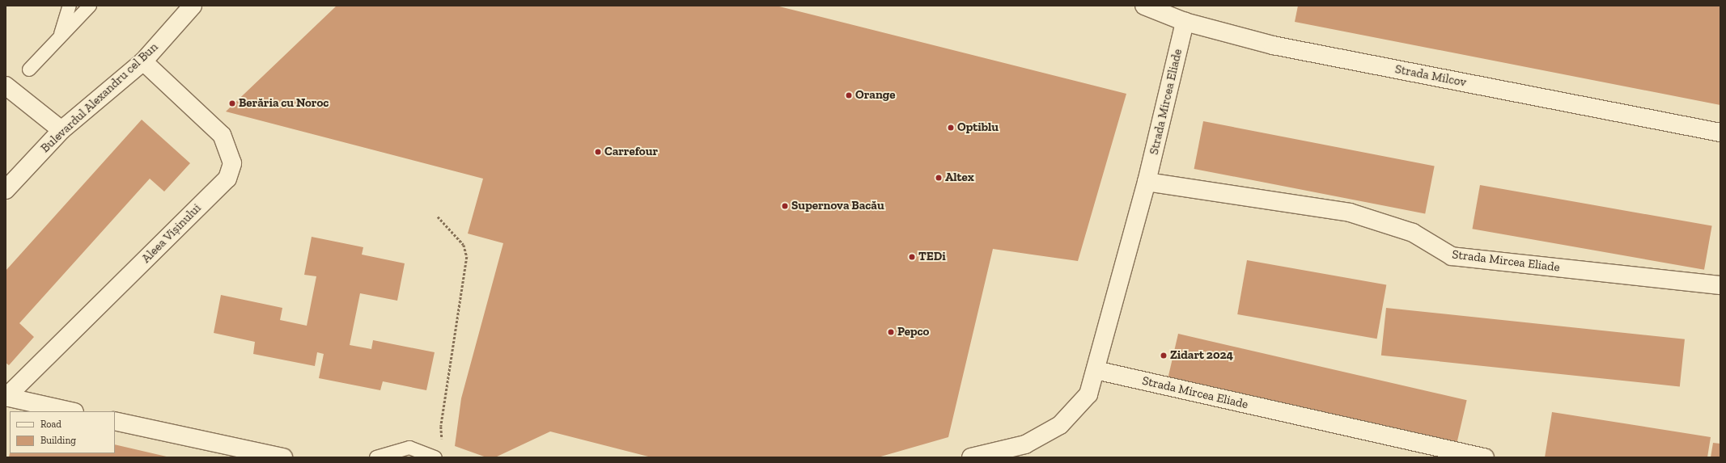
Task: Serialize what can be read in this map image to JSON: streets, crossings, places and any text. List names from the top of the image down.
{
  "streets": {
    "street": [
      "Strada Milcov",
      "Bulevardul Alexandru cel Bun",
      "Strada Mircea Eliade",
      "Aleea Vișinului"
    ]
  },
  "crossings": [
    ["Strada Milcov", "Strada Mircea Eliade"],
    ["Bulevardul Alexandru cel Bun", "Aleea Vișinului"]
  ],
  "places": [
    "Orange",
    "Berăria cu Noroc",
    "Optiblu",
    "Carrefour",
    "Altex",
    "Supernova Bacău",
    "TEDi",
    "Pepco",
    "Zidart 2024"
  ],
  "legend": ["Road", "Building"]
}
